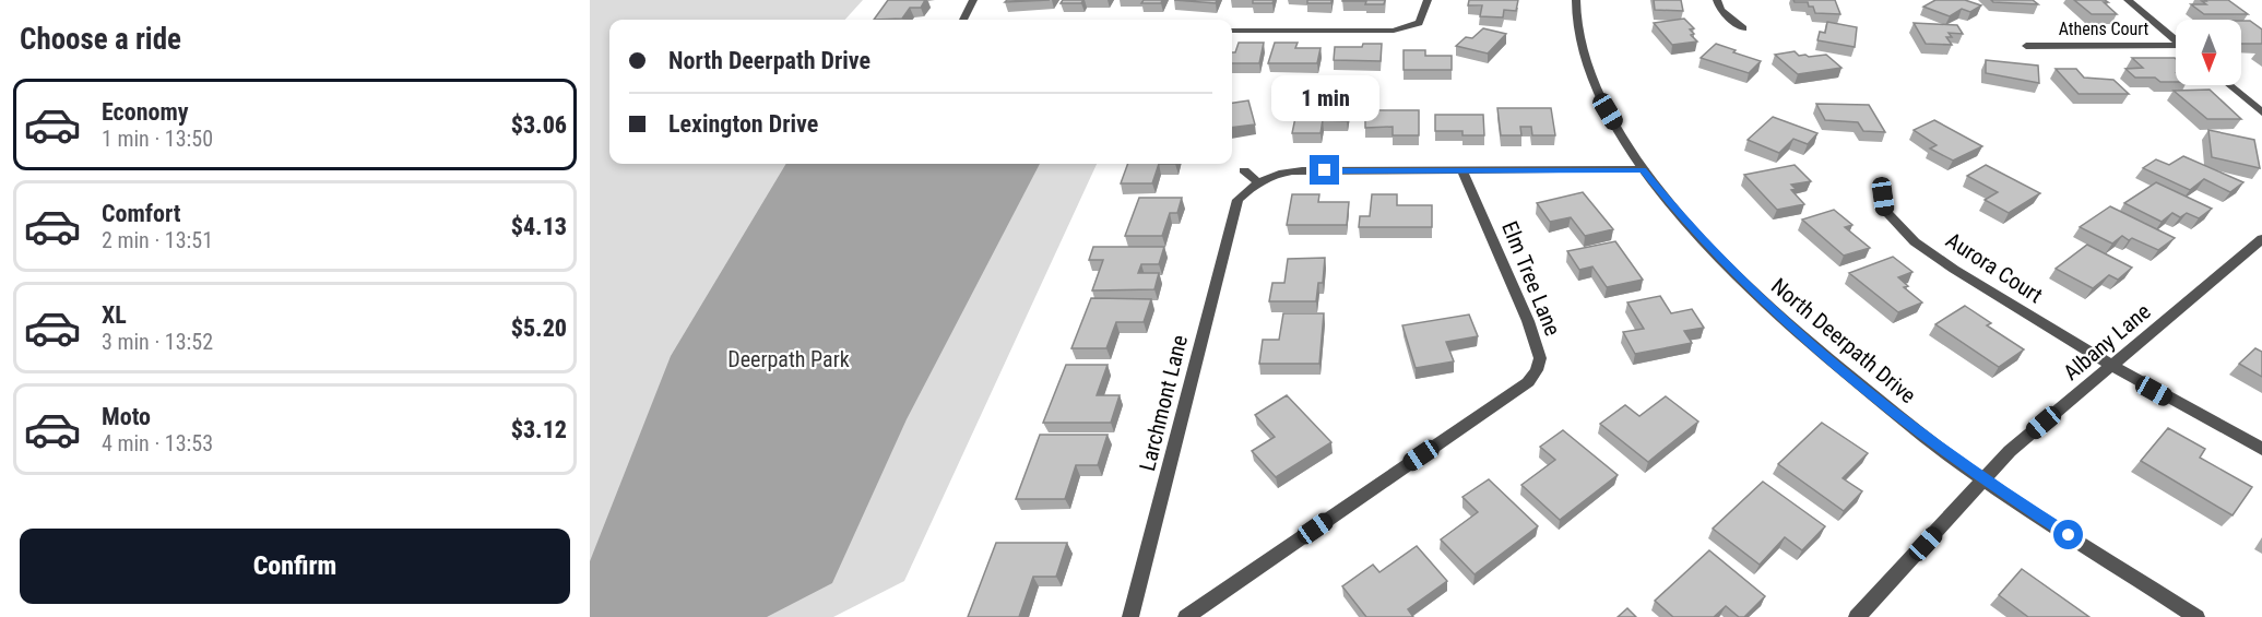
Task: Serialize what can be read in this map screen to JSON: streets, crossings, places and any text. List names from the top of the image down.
{
  "streets": {
    "street": [
      "Athens Court",
      "Aurora Court",
      "Elm Tree Lane",
      "North Deerpath Drive",
      "Albany Lane",
      "Larchmont Lane"
    ]
  },
  "crossings": [
    ["Aurora Court", "Albany Lane"],
    ["North Deerpath Drive", "Albany Lane"]
  ],
  "parks": ["Deerpath Park"],
  "north": "bottom",
  "page": {
    "heading": "Choose a ride",
    "banner": ["North Deerpath Drive", "Lexington Drive"],
    "bubble": "1 min",
    "list": [
      {
        "name": "Economy",
        "note": "1 min · 13:50",
        "value": "$3.06"
      },
      {
        "name": "Comfort",
        "note": "2 min · 13:51",
        "value": "$4.13"
      },
      {
        "name": "XL",
        "note": "3 min · 13:52",
        "value": "$5.20"
      },
      {
        "name": "Moto",
        "note": "4 min · 13:53",
        "value": "$3.12"
      }
    ],
    "buttons": "Confirm"
  }
}
